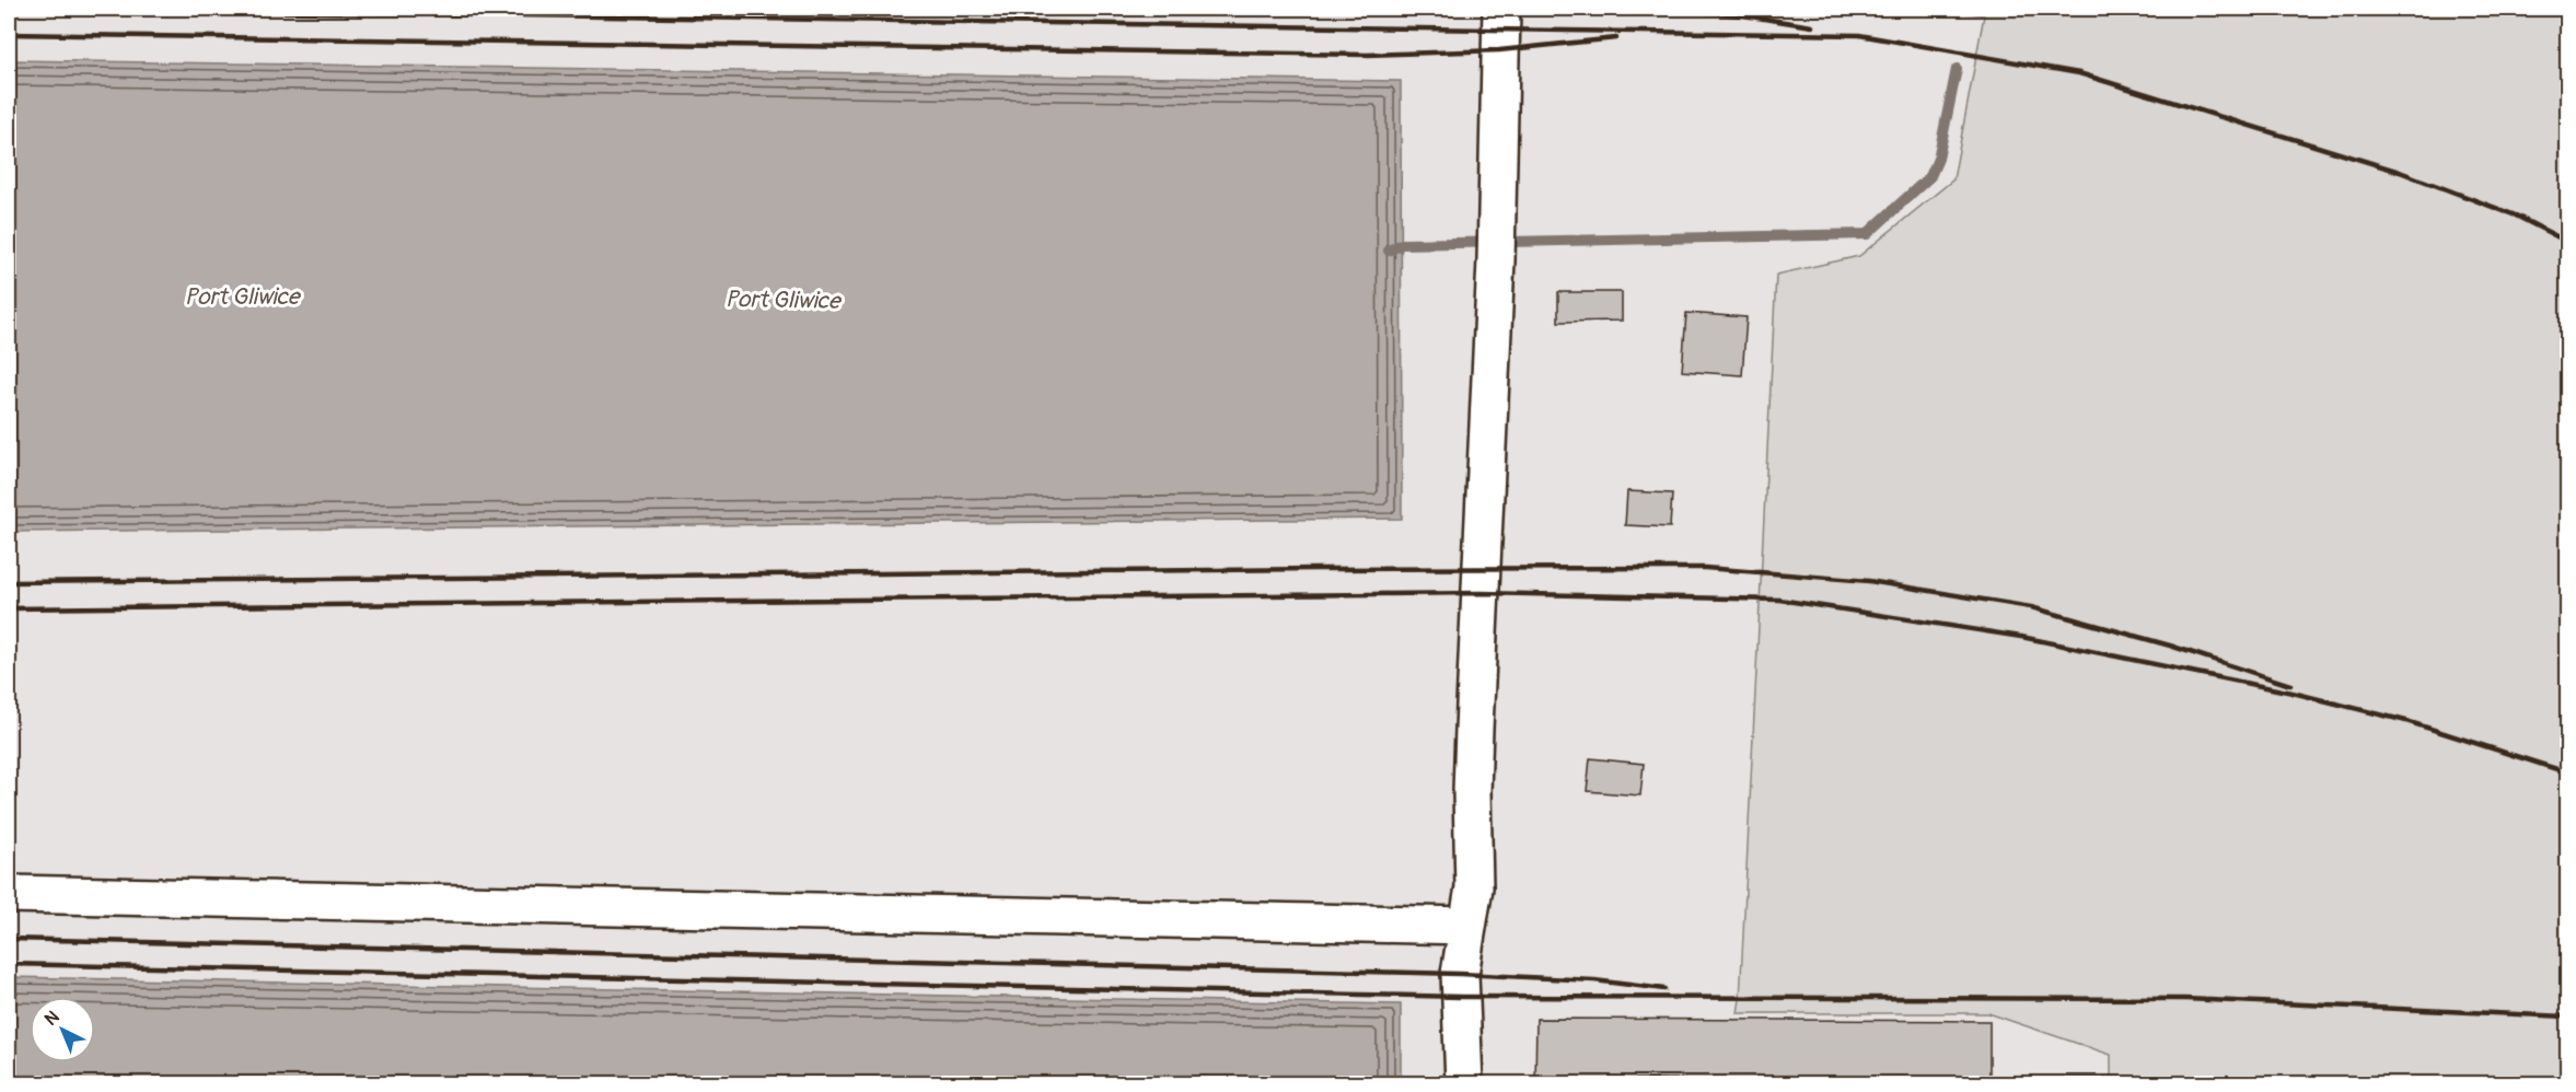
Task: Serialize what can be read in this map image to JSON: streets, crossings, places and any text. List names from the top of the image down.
{
  "water": ["Port Gliwice"],
  "north": "top left"
}
